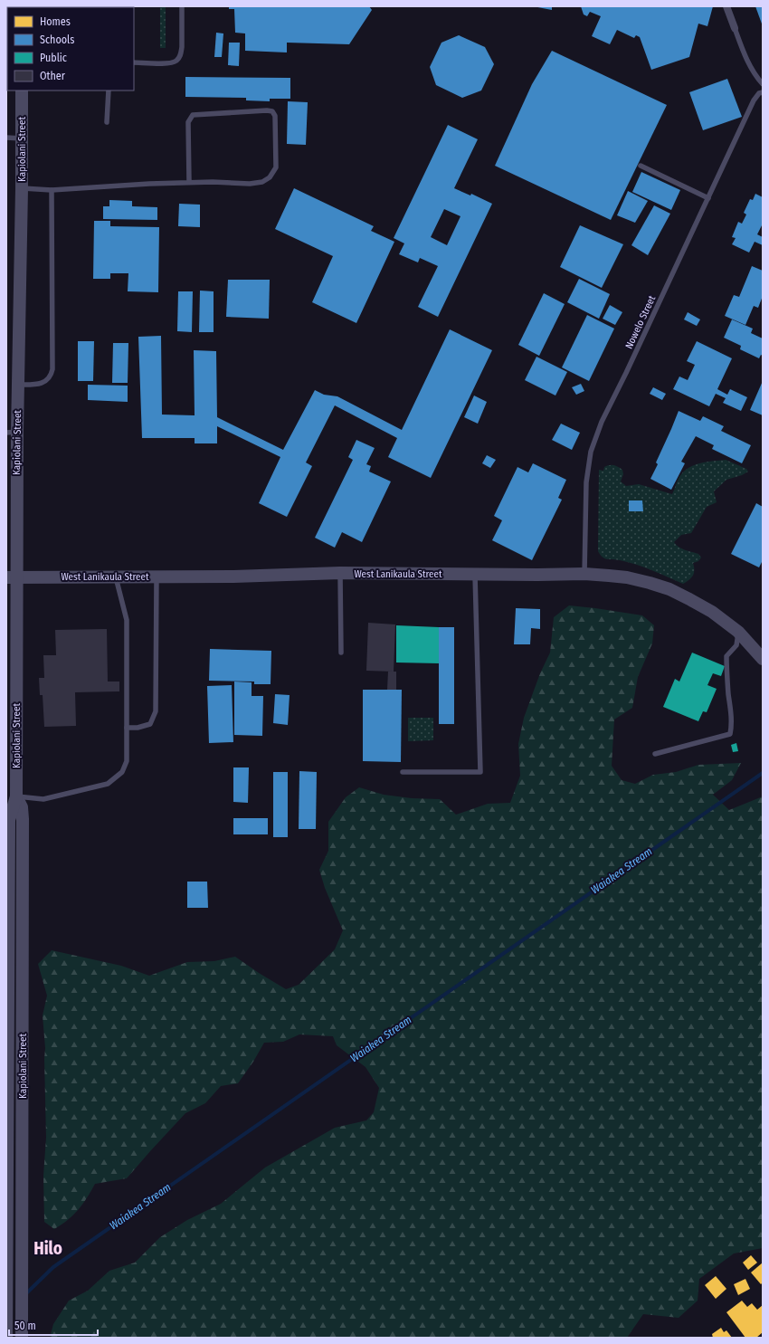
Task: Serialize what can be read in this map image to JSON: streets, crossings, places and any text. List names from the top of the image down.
{
  "streets": {
    "street": ["Kapiolani Street", "West Lanikaula Street"],
    "lane": ["Nowelo Street"]
  },
  "crossings": [
    ["Kapiolani Street", "West Lanikaula Street"],
    ["Nowelo Street", "West Lanikaula Street"]
  ],
  "districts": ["Hilo"],
  "water": ["Waiakea Stream"],
  "legend": [
    "Homes",
    "Schools",
    "Public",
    "Other"
  ],
  "scale_bar": "50 m"
}
